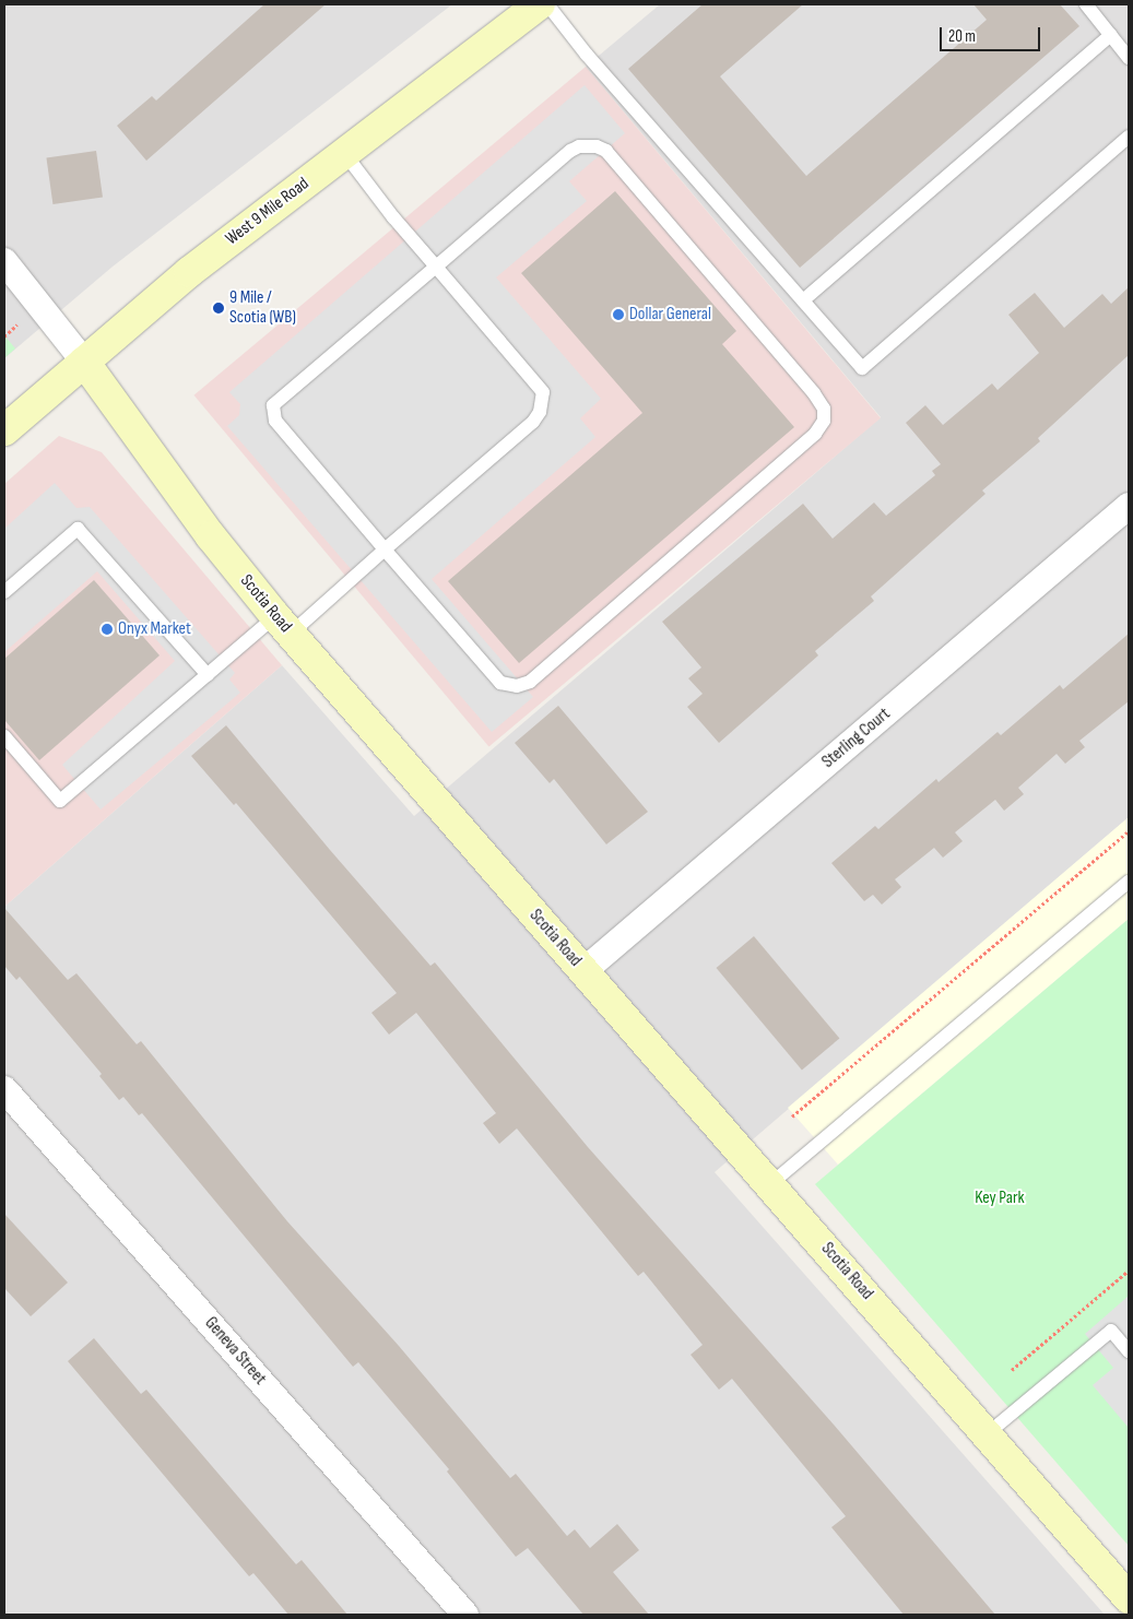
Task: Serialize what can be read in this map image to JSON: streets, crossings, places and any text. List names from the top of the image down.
{
  "streets": {
    "street": [
      "West 9 Mile Road",
      "Scotia Road",
      "Sterling Court",
      "Geneva Street"
    ]
  },
  "crossings": [
    ["West 9 Mile Road", "Scotia Road"],
    ["Scotia Road", "Sterling Court"]
  ],
  "parks": ["Key Park"],
  "places": ["9 Mile / Scotia (WB)", "Dollar General", "Onyx Market"],
  "scale_bar": "20 m"
}
